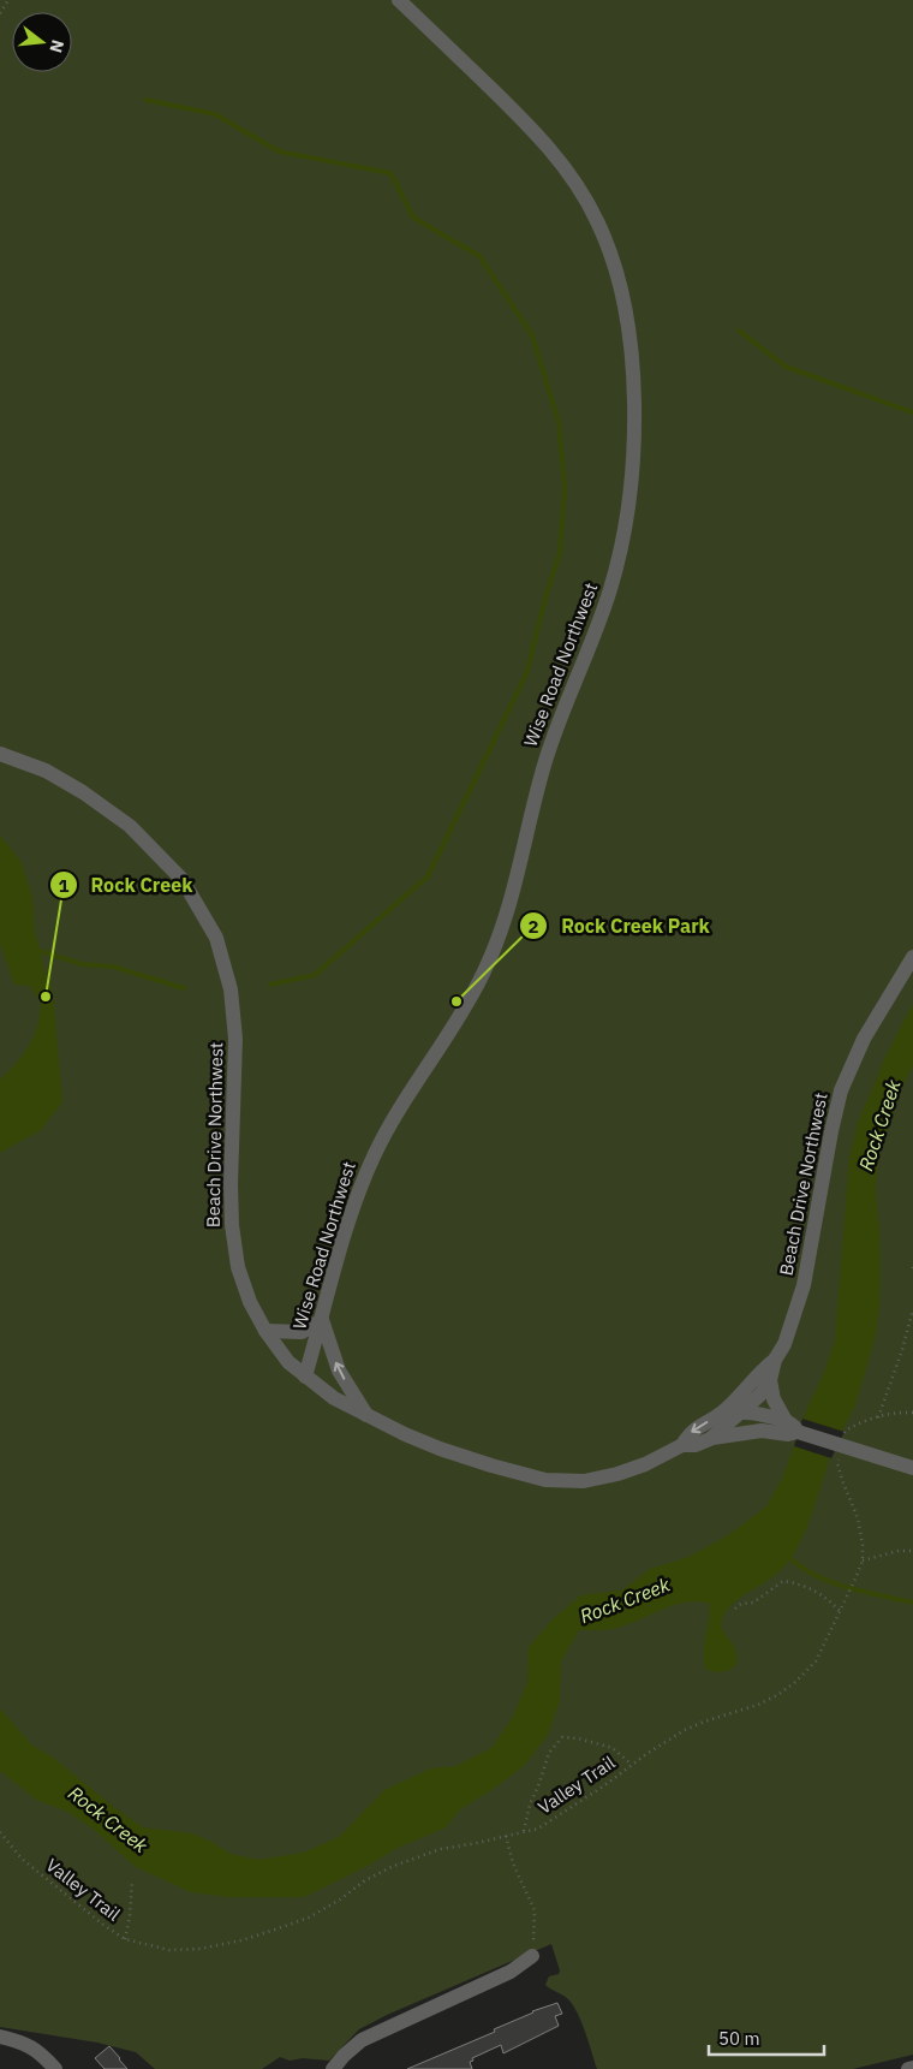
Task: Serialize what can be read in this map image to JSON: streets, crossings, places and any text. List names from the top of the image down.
{
  "streets": {
    "street": ["Wise Road Northwest", "Beach Drive Northwest"],
    "path": ["Valley Trail"]
  },
  "crossings": [
    ["Wise Road Northwest", "Beach Drive Northwest"]
  ],
  "water": ["Rock Creek"],
  "places": ["Rock Creek", "Rock Creek Park"],
  "scale_bar": "50 m",
  "north": "right"
}
